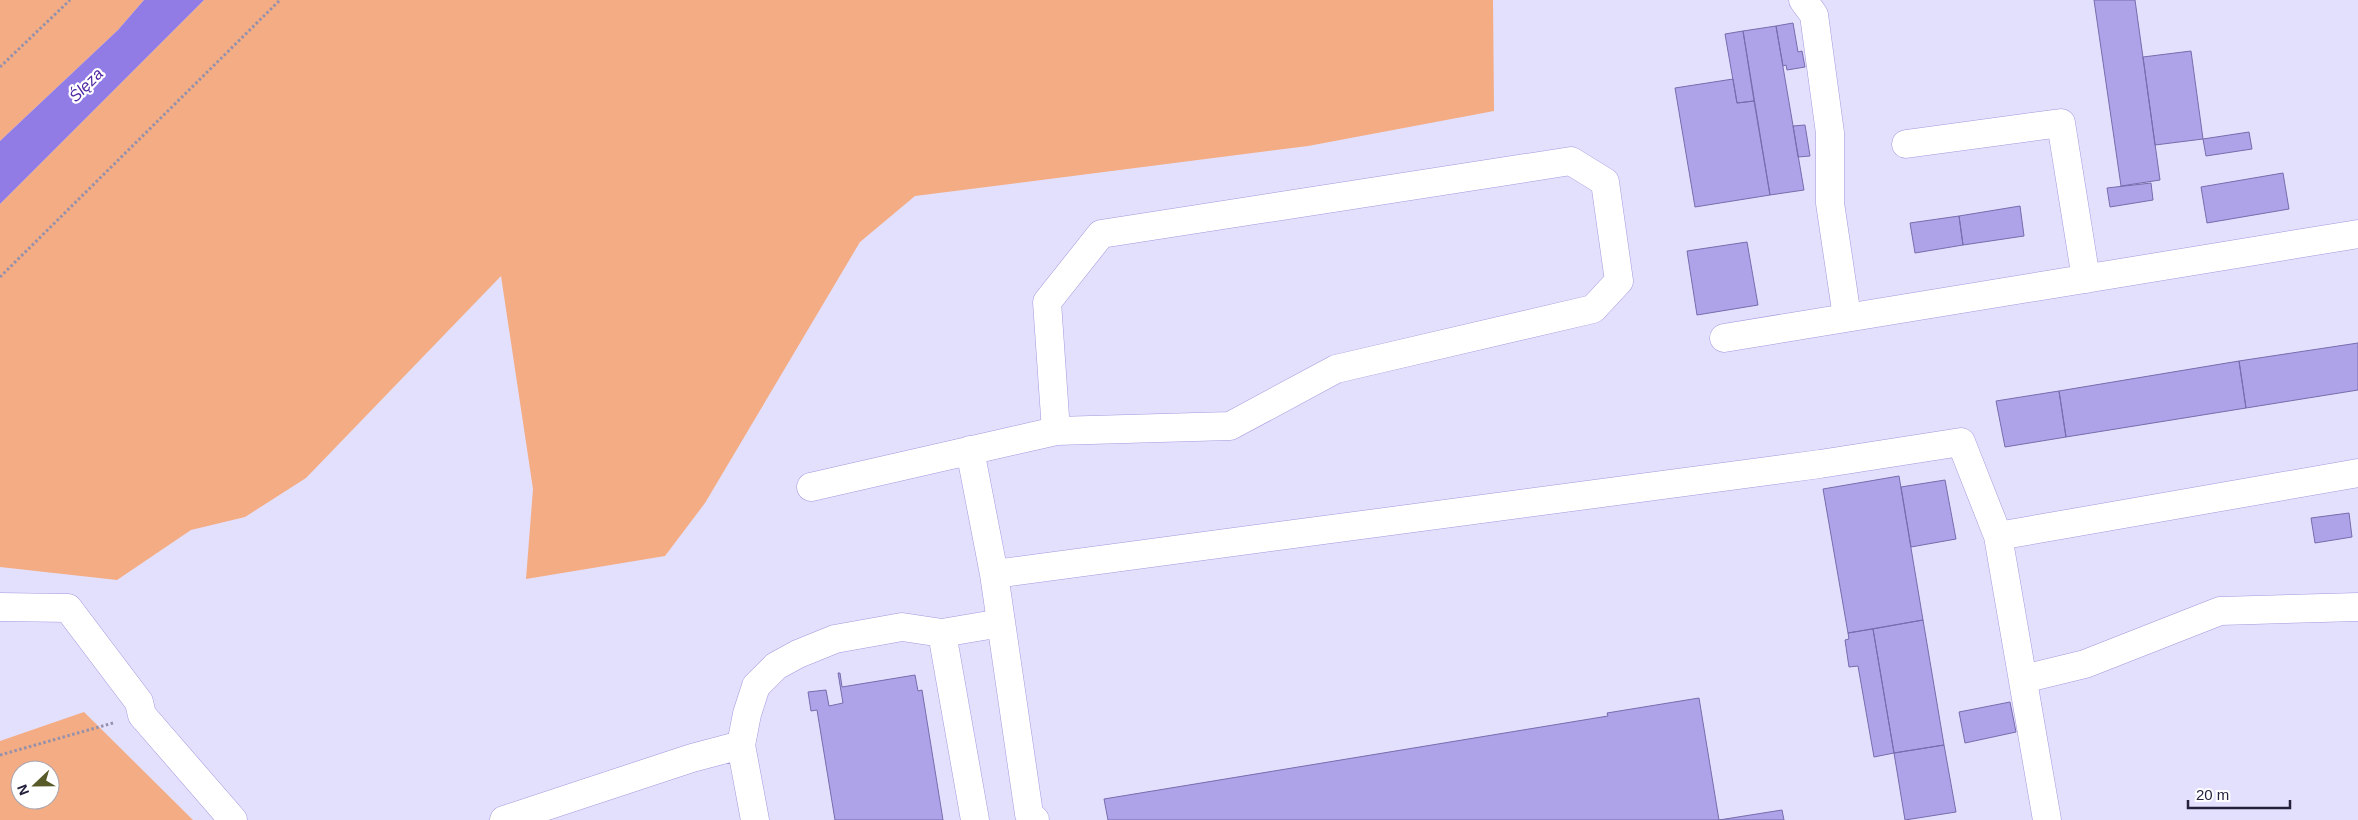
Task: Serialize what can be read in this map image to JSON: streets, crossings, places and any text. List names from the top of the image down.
{
  "water": ["Ślęza"],
  "scale_bar": "20 m",
  "north": "left"
}
